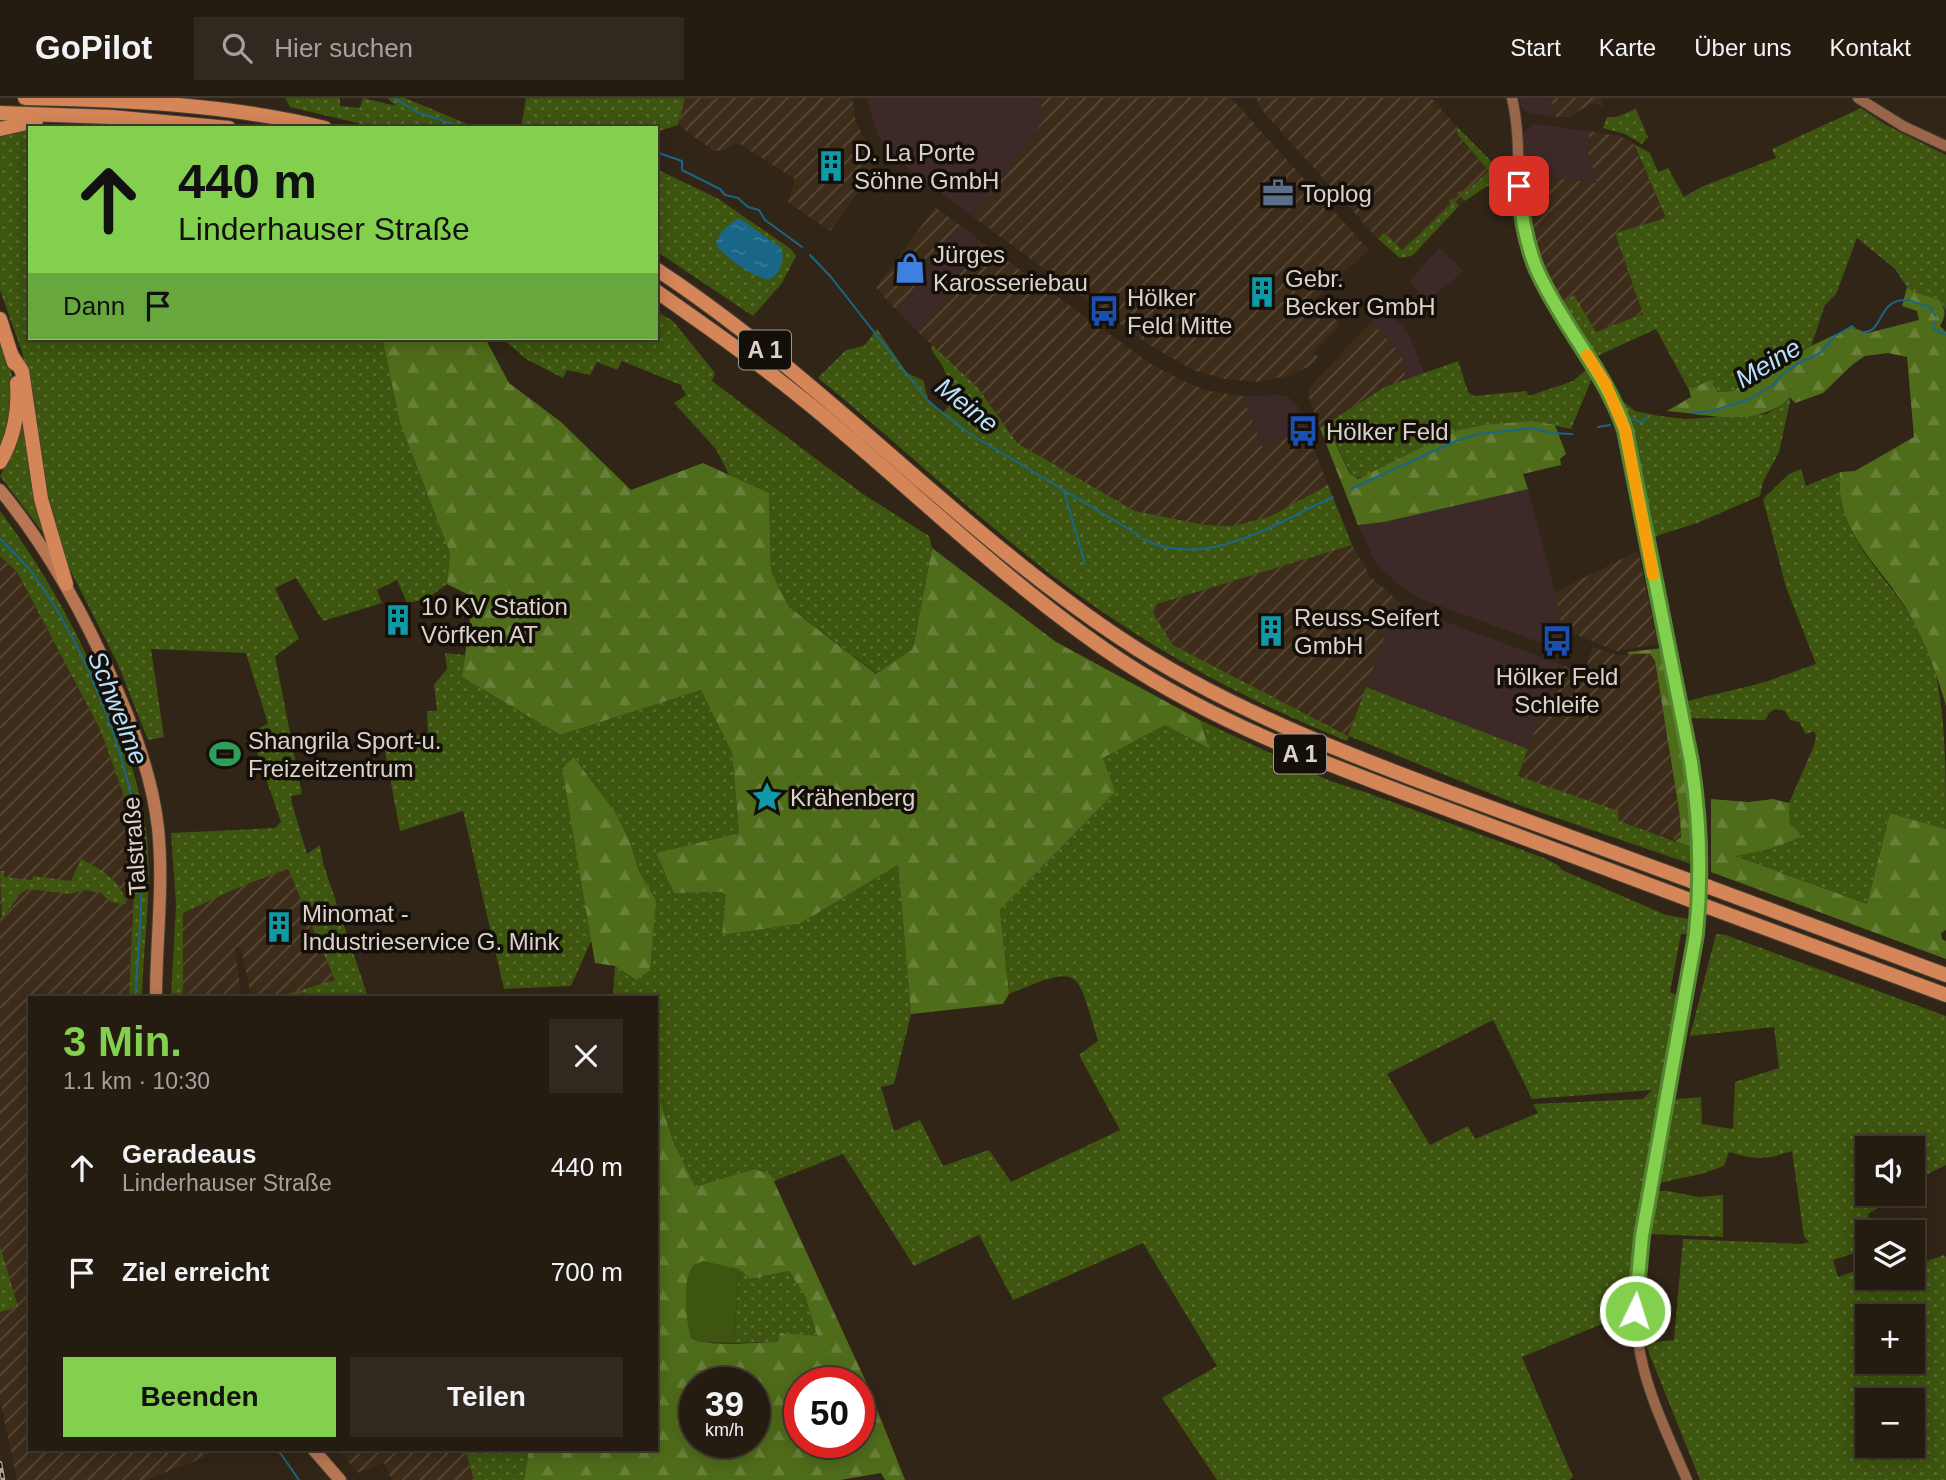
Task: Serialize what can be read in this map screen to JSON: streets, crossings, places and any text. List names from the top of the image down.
{
  "streets": {
    "highway": ["A 1"],
    "main road": ["Talstraße"]
  },
  "water": ["Meine", "Schwelme"],
  "places": {
    "building": [
      "D. La Porte Söhne GmbH",
      "Gebr. Becker GmbH",
      "10 KV Station Vörfken AT",
      "Reuss-Seifert GmbH",
      "Minomat - Industrieservice G. Mink"
    ],
    "office": ["Toplog"],
    "shop": ["Jürges Karosseriebau"],
    "bus stop": ["Hölker Feld Mitte", "Hölker Feld", "Hölker Feld Schleife"],
    "sports": ["Shangrila Sport-u. Freizeitzentrum"],
    "place": ["Krähenberg"]
  },
  "page": {
    "header": "GoPilot",
    "search": "Hier suchen",
    "nav": [
      "Start",
      "Karte",
      "Über uns",
      "Kontakt"
    ],
    "turn": ["440 m", "Linderhauser Straße"],
    "then": "Dann",
    "heading": ["3 Min.", "1.1 km · 10:30"],
    "list": [
      {
        "name": "Geradeaus",
        "note": "Linderhauser Straße",
        "value": "440 m"
      },
      {
        "name": "Ziel erreicht",
        "value": "700 m"
      }
    ],
    "map_buttons": ["+", "−"],
    "buttons": ["Beenden", "Teilen"],
    "speed": "39 km/h",
    "limit": "50"
  }
}
